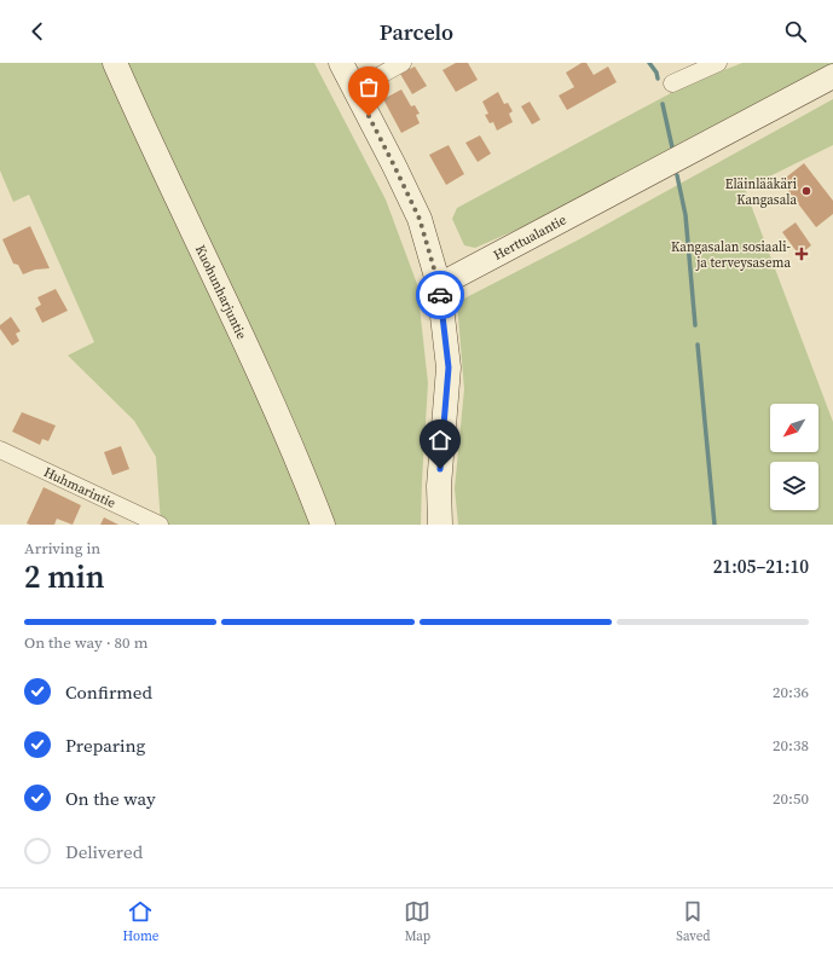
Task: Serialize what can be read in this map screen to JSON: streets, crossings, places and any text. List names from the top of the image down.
{
  "streets": {
    "street": ["Herttualantie", "Kuohunharjuntie", "Huhmarintie"]
  },
  "places": {
    "other": ["Eläinlääkäri Kangasala"],
    "health": ["Kangasalan sosiaali- ja terveysasema"]
  },
  "north": "bottom left",
  "page": {
    "header": "Parcelo",
    "heading": ["2 min", "Arriving in", "21:05–21:10"],
    "bar": "On the way · 80 m",
    "list": [
      ["Confirmed", "20:36"],
      ["Preparing", "20:38"],
      ["On the way", "20:50"],
      "Delivered"
    ],
    "tabs": ["Home", "Map", "Saved"]
  }
}
